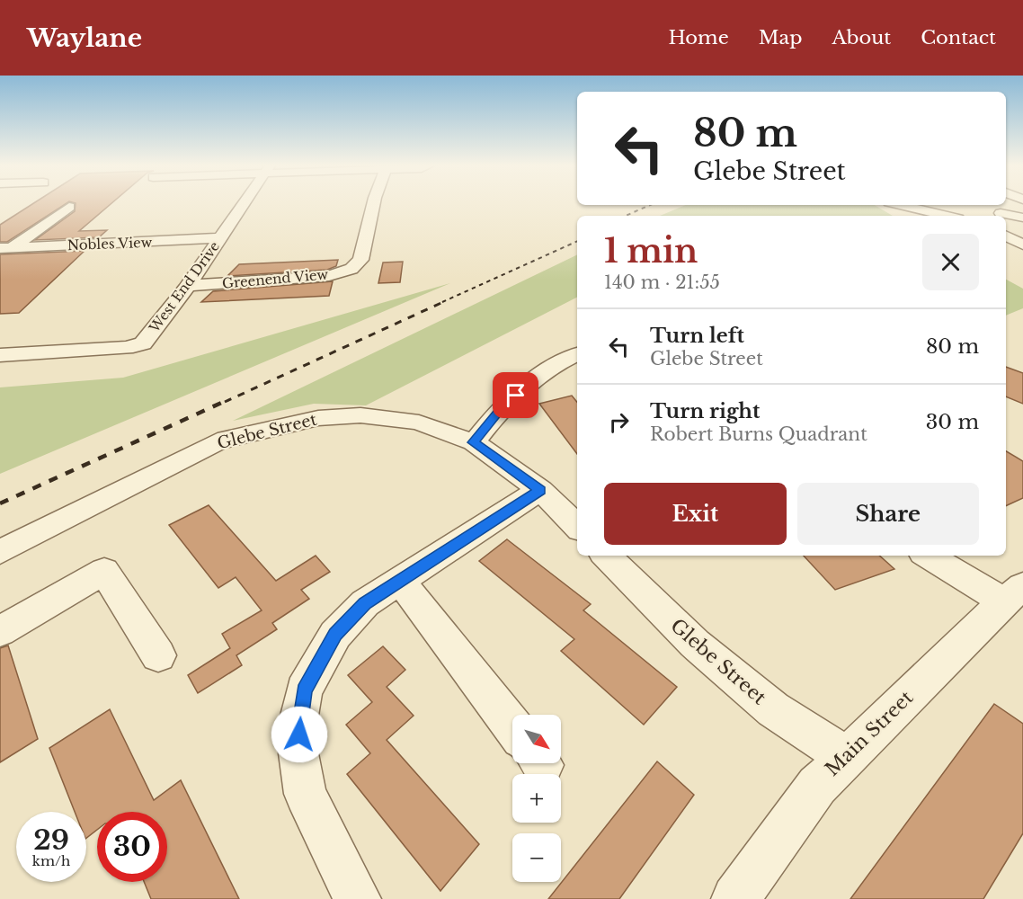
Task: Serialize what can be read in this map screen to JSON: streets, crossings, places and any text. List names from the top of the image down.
{
  "streets": {
    "street": [
      "Nobles View",
      "Greenend View",
      "West End Drive",
      "Glebe Street",
      "Main Street"
    ]
  },
  "crossings": [
    ["Nobles View", "West End Drive"],
    ["Greenend View", "West End Drive"],
    ["Glebe Street", "Main Street"]
  ],
  "north": "bottom right",
  "page": {
    "header": "Waylane",
    "nav": [
      "Home",
      "Map",
      "About",
      "Contact"
    ],
    "turn": ["80 m", "Glebe Street"],
    "heading": ["1 min", "140 m · 21:55"],
    "list": [
      {
        "name": "Turn left",
        "note": "Glebe Street",
        "value": "80 m"
      },
      {
        "name": "Turn right",
        "note": "Robert Burns Quadrant",
        "value": "30 m"
      }
    ],
    "buttons": ["Exit", "Share"],
    "map_buttons": ["+", "−"],
    "speed": "29 km/h",
    "limit": "30"
  }
}
